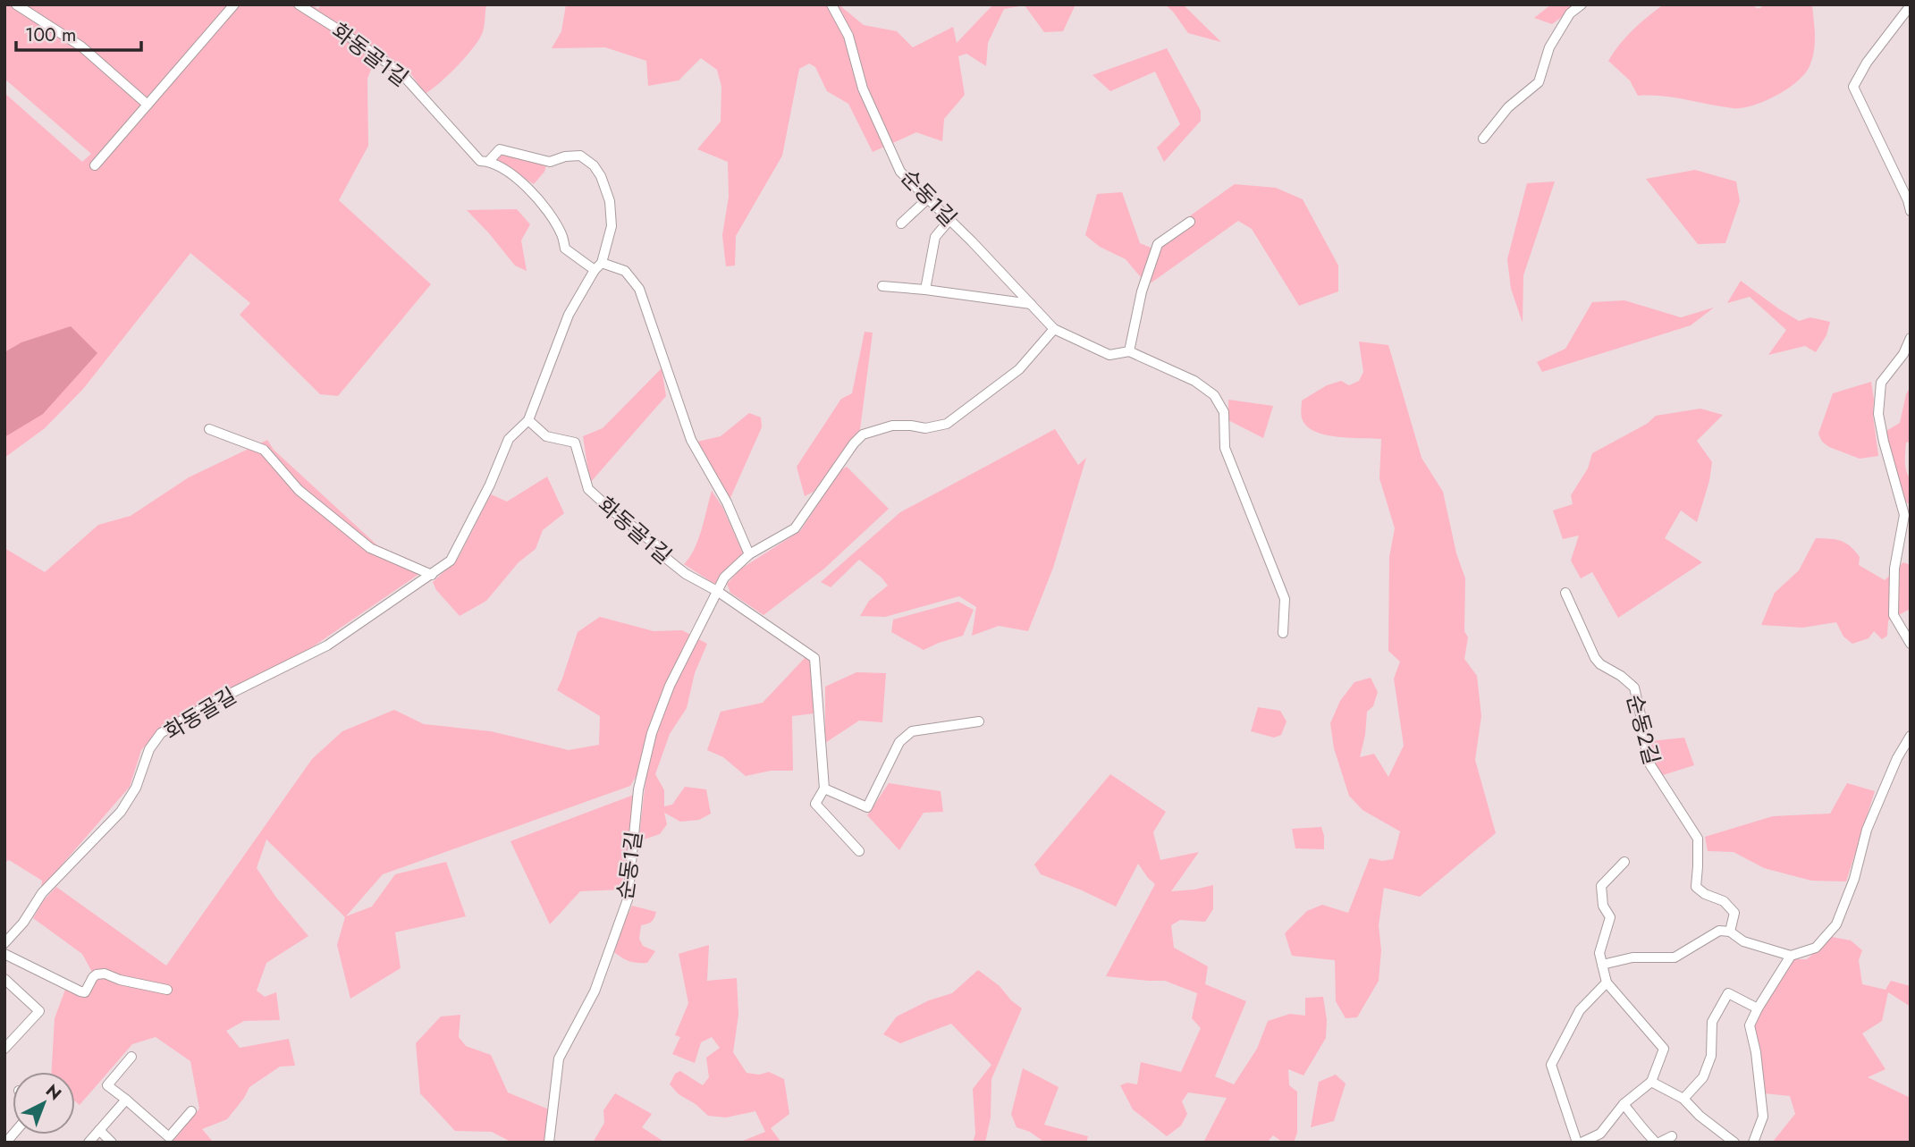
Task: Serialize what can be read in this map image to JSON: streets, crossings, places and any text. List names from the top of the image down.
{
  "streets": {
    "street": [
      "화동골1길",
      "순동1길",
      "화동골길",
      "순동2길"
    ]
  },
  "crossings": [
    ["화동골1길", "순동1길"],
    ["화동골1길", "화동골길"]
  ],
  "scale_bar": "100 m",
  "north": "top right"
}
